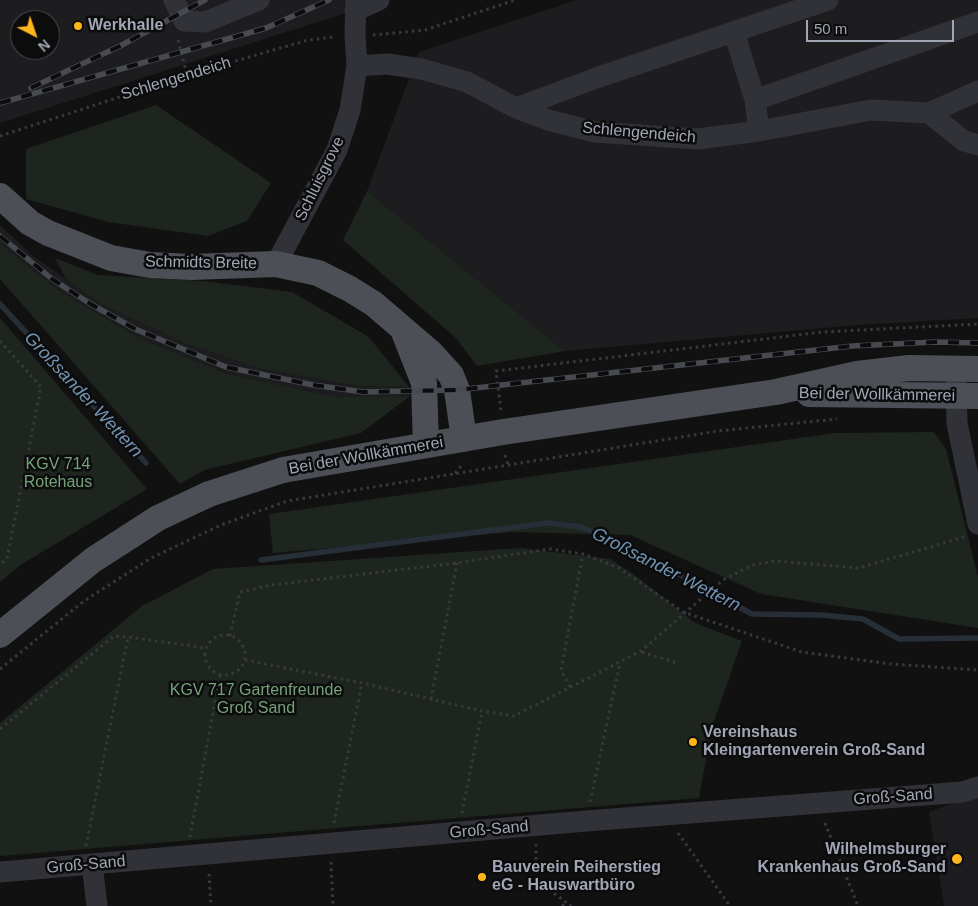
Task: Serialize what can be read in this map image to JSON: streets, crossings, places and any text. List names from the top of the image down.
{
  "streets": {
    "main road": ["Schmidts Breite", "Bei der Wollkämmerei"],
    "street": ["Schlengendeich", "Schluisgrove", "Groß-Sand"]
  },
  "crossings": [
    ["Schlengendeich", "Schluisgrove"],
    ["Schluisgrove", "Schmidts Breite"],
    ["Schmidts Breite", "Bei der Wollkämmerei"]
  ],
  "water": ["Großsander Wettern"],
  "parks": ["KGV 714 Rotehaus", "KGV 717 Gartenfreunde Groß Sand"],
  "places": [
    "Werkhalle",
    "Vereinshaus Kleingartenverein Groß-Sand",
    "Wilhelmsburger Krankenhaus Groß-Sand",
    "Bauverein Reiherstieg eG - Hauswartbüro"
  ],
  "scale_bar": "50 m",
  "north": "bottom right"
}
